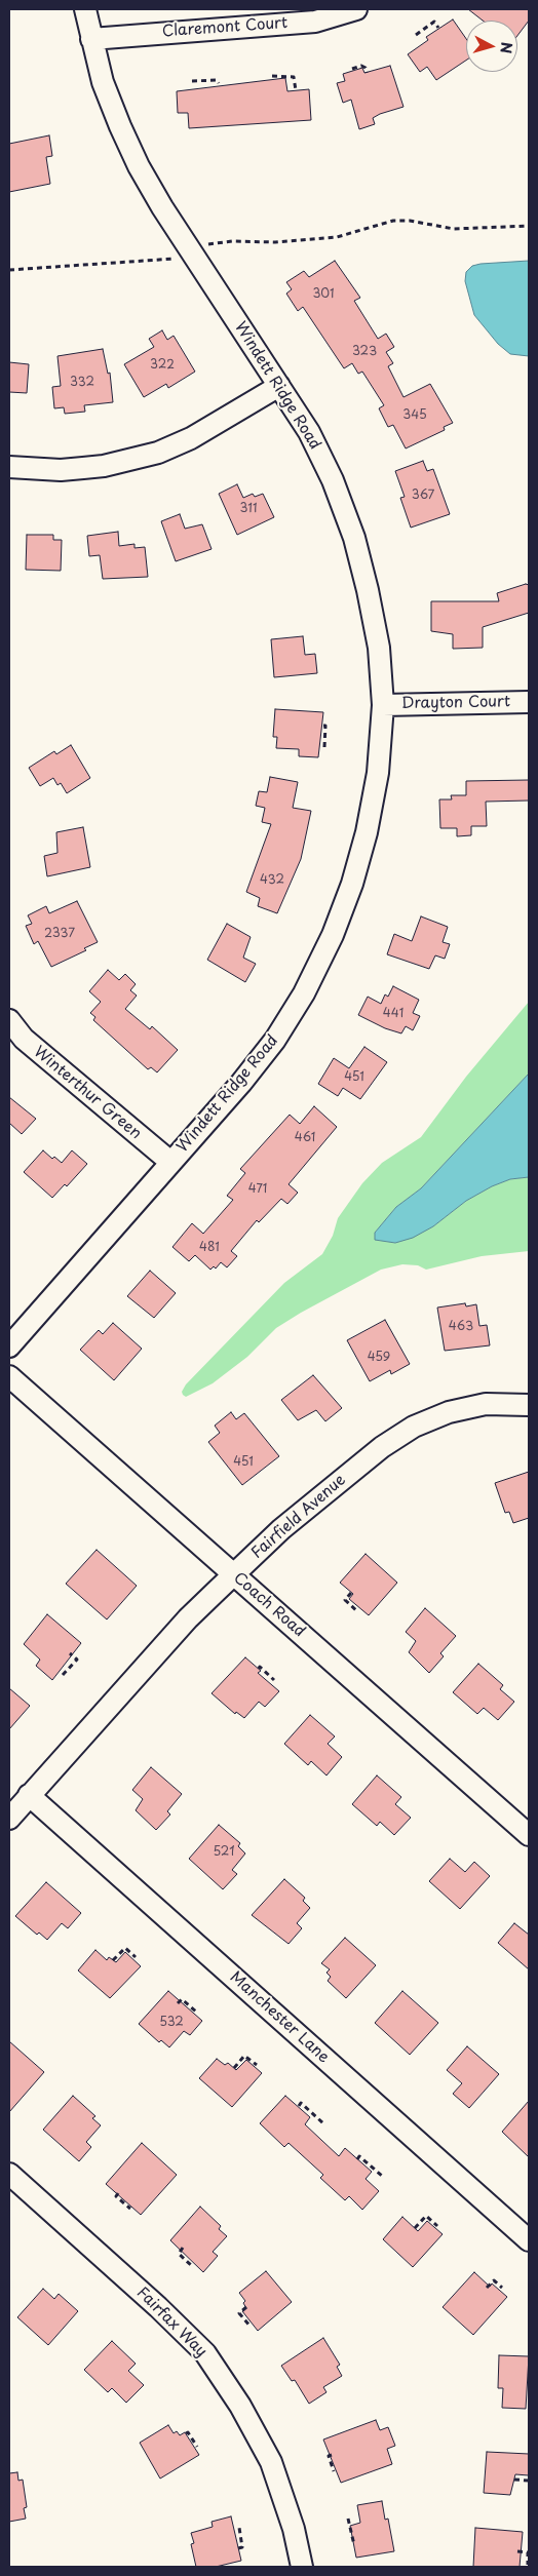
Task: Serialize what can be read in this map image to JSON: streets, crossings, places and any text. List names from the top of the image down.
{
  "streets": {
    "street": [
      "Claremont Court",
      "Windett Ridge Road",
      "Drayton Court",
      "Winterthur Green",
      "Fairfield Avenue",
      "Coach Road",
      "Manchester Lane",
      "Fairfax Way"
    ]
  },
  "crossings": [
    ["Claremont Court", "Windett Ridge Road"],
    ["Windett Ridge Road", "Drayton Court"],
    ["Windett Ridge Road", "Winterthur Green"],
    ["Fairfield Avenue", "Coach Road"],
    ["Fairfield Avenue", "Manchester Lane"]
  ],
  "house_numbers": [
    "301",
    "323",
    "322",
    "332",
    "345",
    "367",
    "311",
    "432",
    "2337",
    "441",
    "451",
    "461",
    "471",
    "481",
    "463",
    "459",
    "451",
    "521",
    "532"
  ],
  "north": "right"
}
